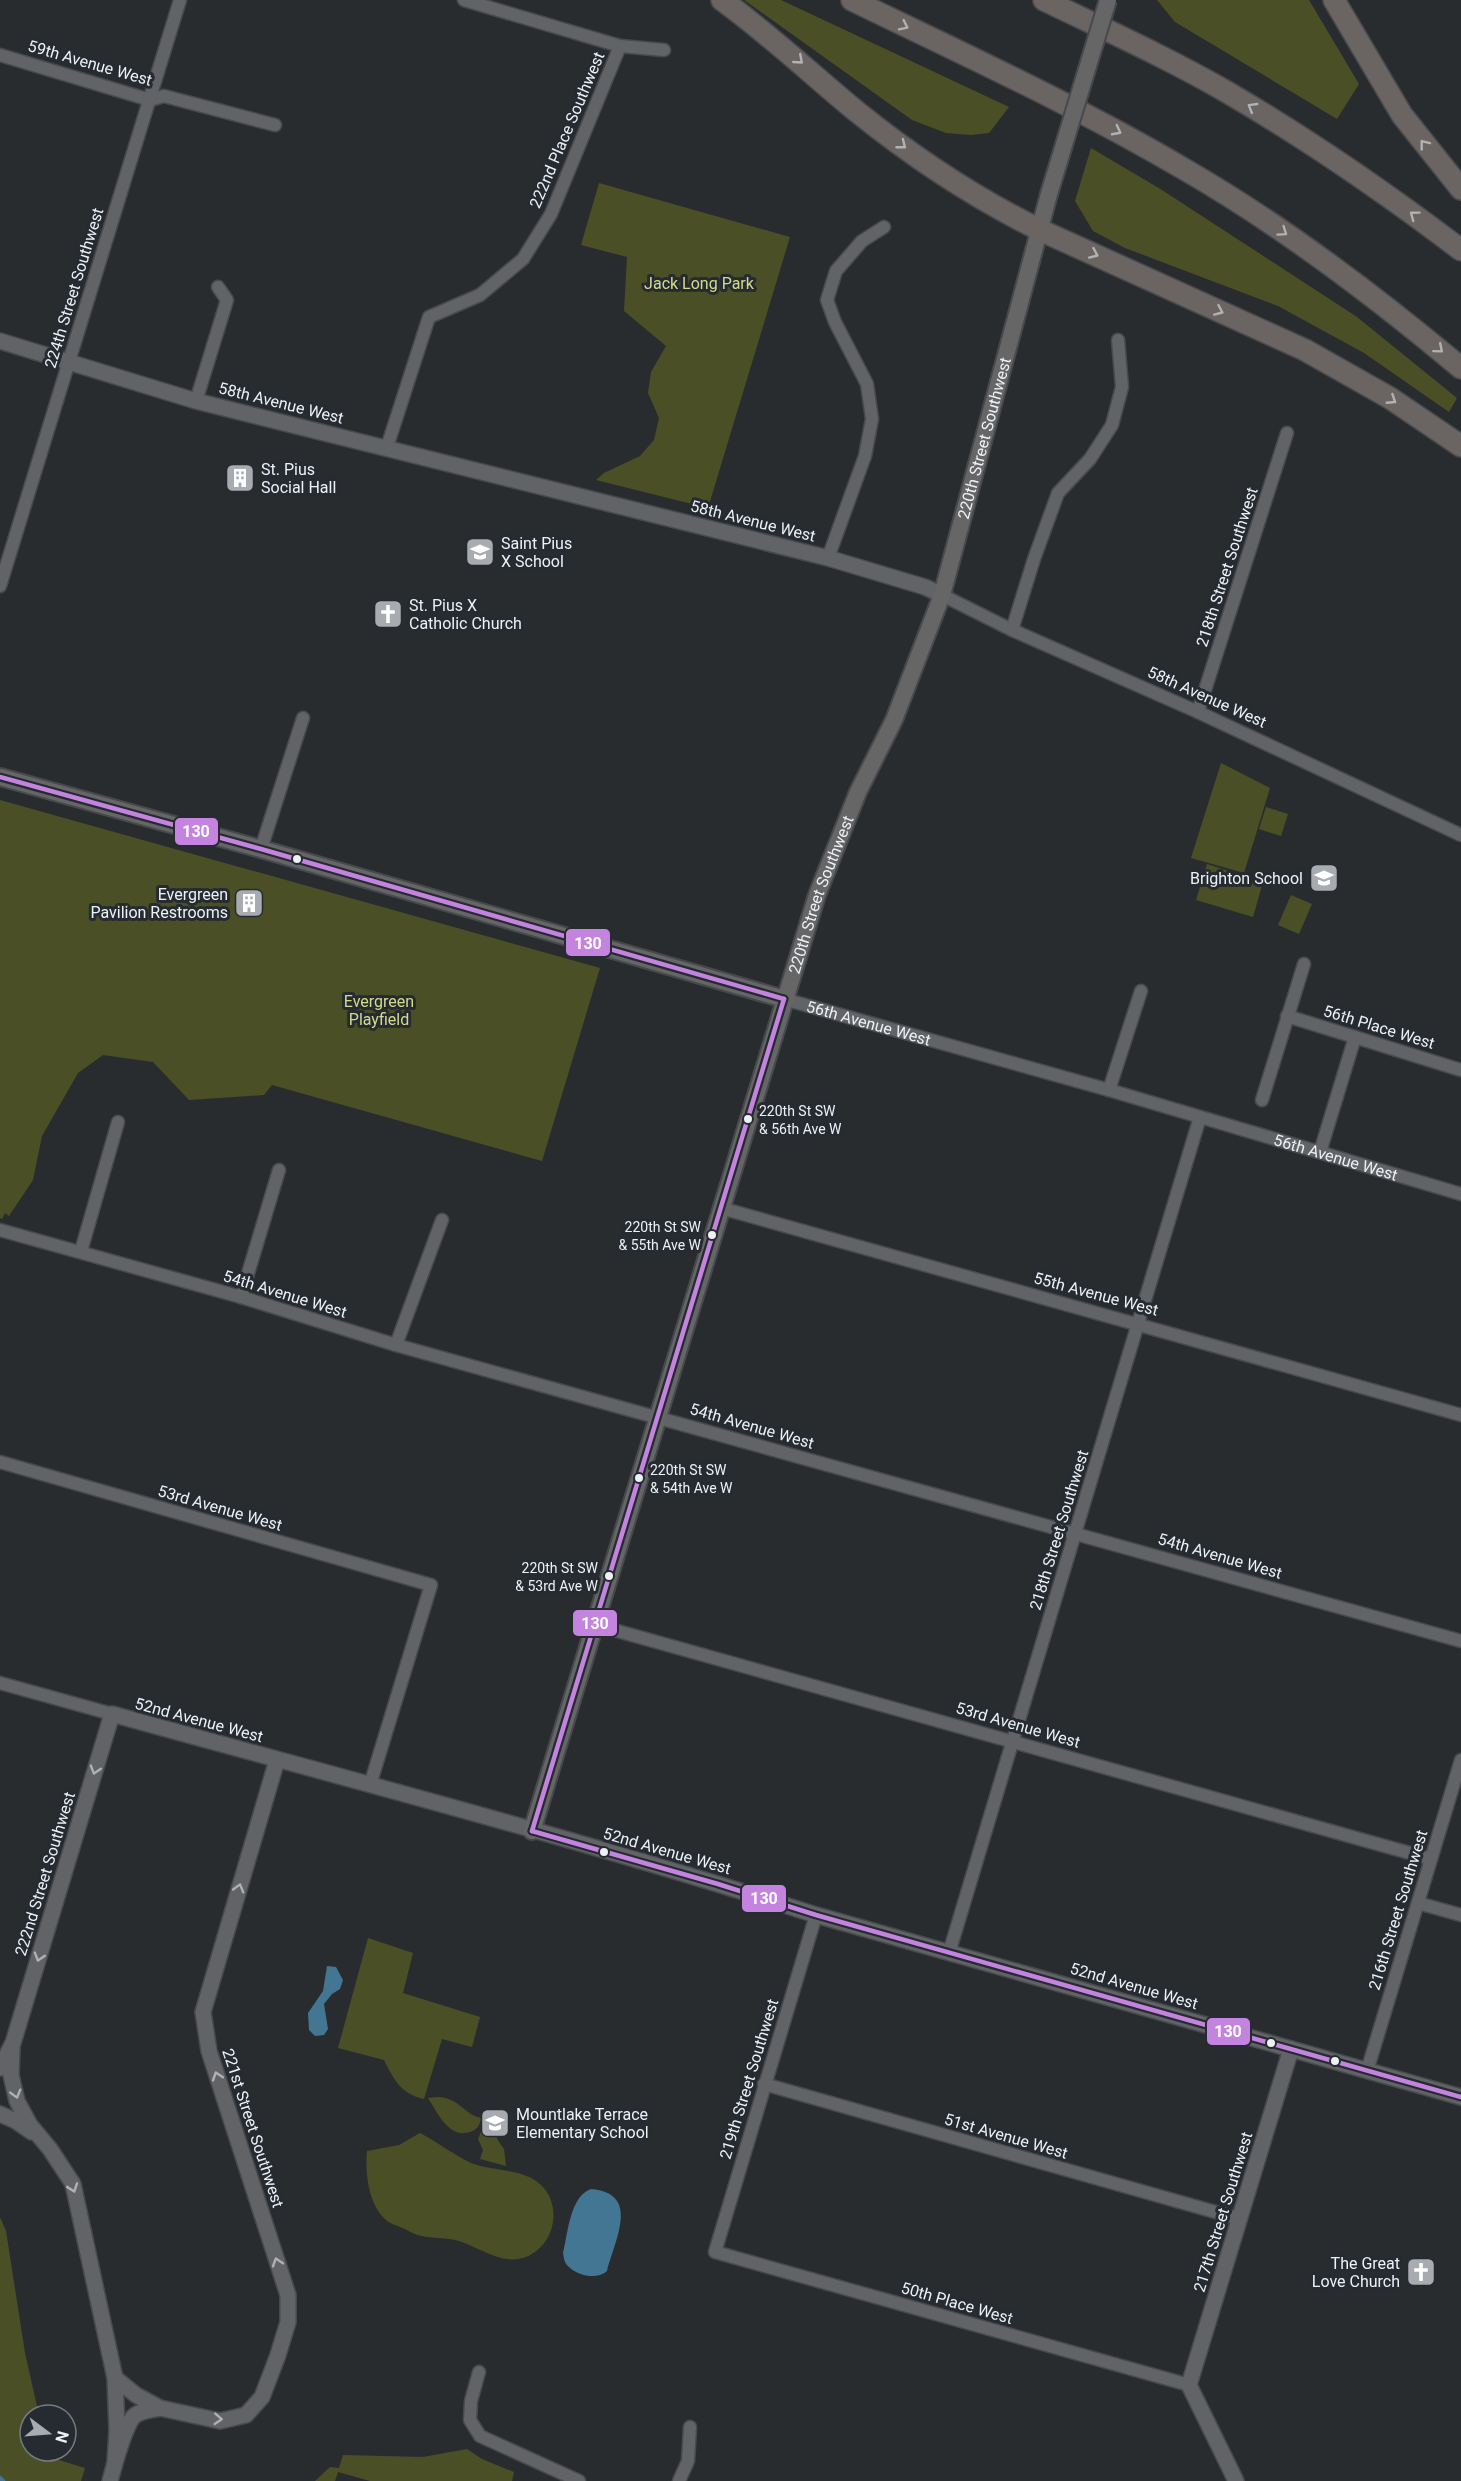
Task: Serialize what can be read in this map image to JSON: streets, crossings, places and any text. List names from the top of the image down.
{
  "streets": {
    "main road": ["220th Street Southwest", "56th Avenue West"],
    "street": [
      "59th Avenue West",
      "222nd Place Southwest",
      "224th Street Southwest",
      "58th Avenue West",
      "218th Street Southwest",
      "56th Place West",
      "54th Avenue West",
      "55th Avenue West",
      "53rd Avenue West",
      "52nd Avenue West",
      "222nd Street Southwest",
      "216th Street Southwest",
      "219th Street Southwest",
      "221st Street Southwest",
      "51st Avenue West",
      "217th Street Southwest",
      "50th Place West"
    ]
  },
  "crossings": [
    ["59th Avenue West", "224th Street Southwest"],
    ["222nd Place Southwest", "58th Avenue West"],
    ["224th Street Southwest", "58th Avenue West"],
    ["58th Avenue West", "220th Street Southwest"],
    ["58th Avenue West", "218th Street Southwest"],
    ["220th Street Southwest", "56th Avenue West"],
    ["220th Street Southwest", "54th Avenue West"],
    ["220th Street Southwest", "55th Avenue West"],
    ["220th Street Southwest", "53rd Avenue West"],
    ["220th Street Southwest", "52nd Avenue West"],
    ["218th Street Southwest", "56th Avenue West"],
    ["218th Street Southwest", "54th Avenue West"],
    ["218th Street Southwest", "55th Avenue West"],
    ["218th Street Southwest", "53rd Avenue West"],
    ["218th Street Southwest", "52nd Avenue West"],
    ["53rd Avenue West", "52nd Avenue West"],
    ["53rd Avenue West", "216th Street Southwest"],
    ["52nd Avenue West", "222nd Street Southwest"],
    ["52nd Avenue West", "216th Street Southwest"],
    ["52nd Avenue West", "219th Street Southwest"],
    ["52nd Avenue West", "221st Street Southwest"],
    ["52nd Avenue West", "217th Street Southwest"],
    ["222nd Street Southwest", "221st Street Southwest"],
    ["219th Street Southwest", "51st Avenue West"],
    ["219th Street Southwest", "50th Place West"],
    ["51st Avenue West", "217th Street Southwest"],
    ["217th Street Southwest", "50th Place West"]
  ],
  "one_way": ["222nd Street Southwest", "221st Street Southwest"],
  "parks": ["Jack Long Park", "Evergreen Playfield"],
  "places": {
    "building": ["St. Pius Social Hall", "Evergreen Pavilion Restrooms"],
    "school or university": ["Saint Pius X School", "Brighton School", "Mountlake Terrace Elementary School"],
    "church": ["St. Pius X Catholic Church", "The Great Love Church"],
    "other": [
      "220th St SW & 56th Ave W",
      "220th St SW & 55th Ave W",
      "220th St SW & 54th Ave W",
      "220th St SW & 53rd Ave W"
    ]
  },
  "lines": ["transit line 130"],
  "north": "right"
}
